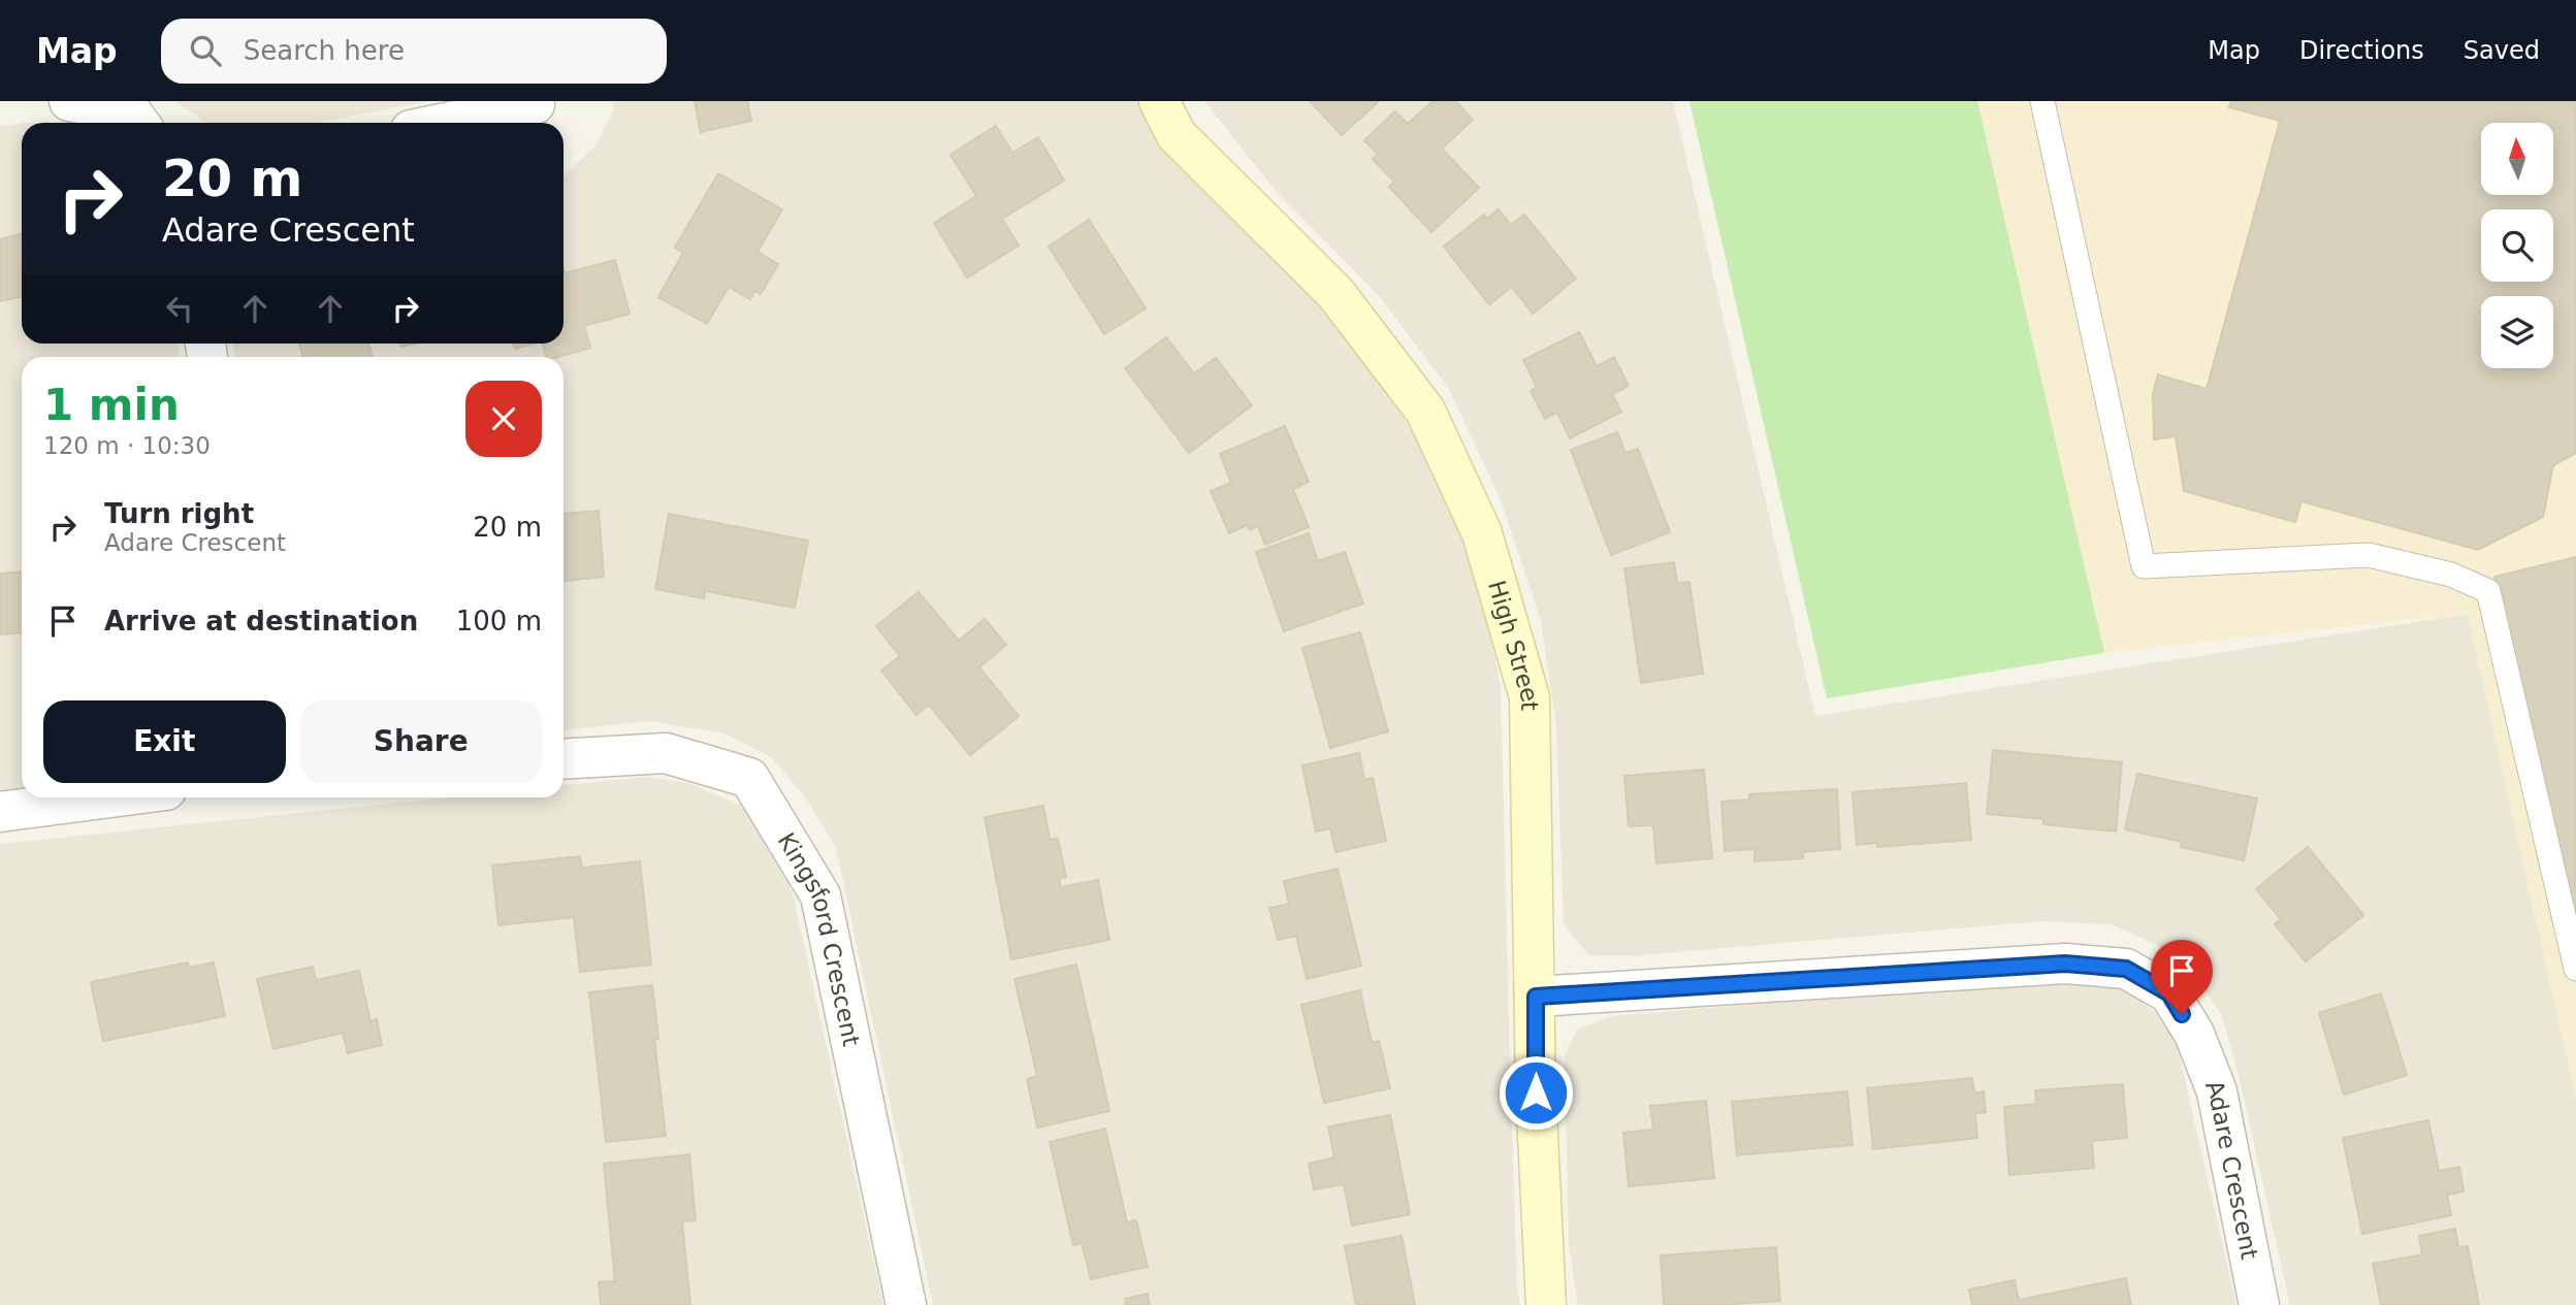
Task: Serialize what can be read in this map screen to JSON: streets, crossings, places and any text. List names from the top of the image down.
{
  "streets": {
    "street": ["High Street", "Kingsford Crescent", "Adare Crescent"]
  },
  "crossings": [
    ["High Street", "Adare Crescent"]
  ],
  "north": "top",
  "page": {
    "header": "Map",
    "search": "Search here",
    "nav": ["Map", "Directions", "Saved"],
    "turn": ["20 m", "Adare Crescent"],
    "heading": ["1 min", "120 m · 10:30"],
    "list": [
      {
        "name": "Turn right",
        "note": "Adare Crescent",
        "value": "20 m"
      },
      {
        "name": "Arrive at destination",
        "value": "100 m"
      }
    ],
    "buttons": ["Exit", "Share"]
  }
}
